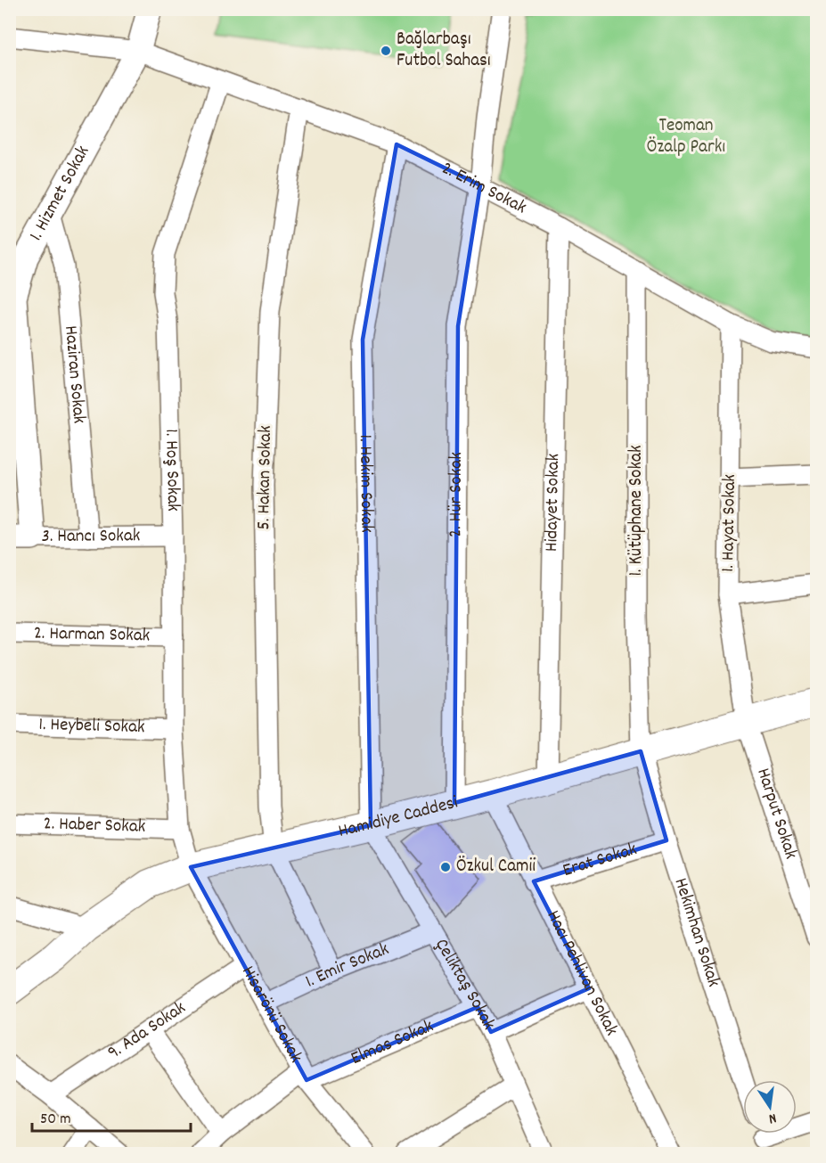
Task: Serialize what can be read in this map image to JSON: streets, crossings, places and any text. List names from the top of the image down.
{
  "streets": {
    "main road": ["Hamidiye Caddesi"],
    "street": [
      "2. Erim Sokak",
      "1. Hizmet Sokak",
      "Haziran Sokak",
      "1. Hoş Sokak",
      "5. Hakan Sokak",
      "1. Hekim Sokak",
      "2. Hür Sokak",
      "Hidayet Sokak",
      "1. Kütüphane Sokak",
      "1. Hayat Sokak",
      "3. Hancı Sokak",
      "2. Harman Sokak",
      "1. Heybeli Sokak",
      "Harput Sokak",
      "2. Haber Sokak",
      "Erat Sokak",
      "Hekimhan Sokak",
      "1. Emir Sokak",
      "Hacı Pehlivan Sokak",
      "Çeliktaş Sokak",
      "Hisarönü Sokak",
      "9. Ada Sokak",
      "Elmas Sokak"
    ]
  },
  "crossings": [
    ["2. Erim Sokak", "1. Hizmet Sokak"],
    ["2. Erim Sokak", "1. Hoş Sokak"],
    ["2. Erim Sokak", "5. Hakan Sokak"],
    ["2. Erim Sokak", "1. Hekim Sokak"],
    ["2. Erim Sokak", "2. Hür Sokak"],
    ["2. Erim Sokak", "Hidayet Sokak"],
    ["2. Erim Sokak", "1. Kütüphane Sokak"],
    ["2. Erim Sokak", "1. Hayat Sokak"],
    ["1. Hizmet Sokak", "Haziran Sokak"],
    ["1. Hizmet Sokak", "3. Hancı Sokak"],
    ["Haziran Sokak", "3. Hancı Sokak"],
    ["1. Hoş Sokak", "3. Hancı Sokak"],
    ["1. Hoş Sokak", "2. Harman Sokak"],
    ["1. Hoş Sokak", "1. Heybeli Sokak"],
    ["1. Hoş Sokak", "Hamidiye Caddesi"],
    ["1. Hoş Sokak", "2. Haber Sokak"],
    ["1. Hoş Sokak", "Hisarönü Sokak"],
    ["5. Hakan Sokak", "Hamidiye Caddesi"],
    ["5. Hakan Sokak", "1. Emir Sokak"],
    ["1. Hekim Sokak", "Hamidiye Caddesi"],
    ["1. Hekim Sokak", "Çeliktaş Sokak"],
    ["2. Hür Sokak", "Hamidiye Caddesi"],
    ["Hidayet Sokak", "Hamidiye Caddesi"],
    ["1. Kütüphane Sokak", "Hamidiye Caddesi"],
    ["1. Kütüphane Sokak", "Hekimhan Sokak"],
    ["1. Hayat Sokak", "Harput Sokak"],
    ["1. Hayat Sokak", "Hamidiye Caddesi"],
    ["Harput Sokak", "Hamidiye Caddesi"],
    ["Hamidiye Caddesi", "Hekimhan Sokak"],
    ["Hamidiye Caddesi", "Hacı Pehlivan Sokak"],
    ["Hamidiye Caddesi", "Çeliktaş Sokak"],
    ["Hamidiye Caddesi", "Hisarönü Sokak"],
    ["Erat Sokak", "Hekimhan Sokak"],
    ["Erat Sokak", "Hacı Pehlivan Sokak"],
    ["1. Emir Sokak", "Çeliktaş Sokak"],
    ["1. Emir Sokak", "Hisarönü Sokak"],
    ["Çeliktaş Sokak", "Elmas Sokak"],
    ["Hisarönü Sokak", "9. Ada Sokak"],
    ["Hisarönü Sokak", "Elmas Sokak"]
  ],
  "parks": ["Teoman Özalp Parkı"],
  "places": ["Bağlarbaşı Futbol Sahası", "Özkul Camii"],
  "scale_bar": "50 m",
  "north": "bottom"
}
